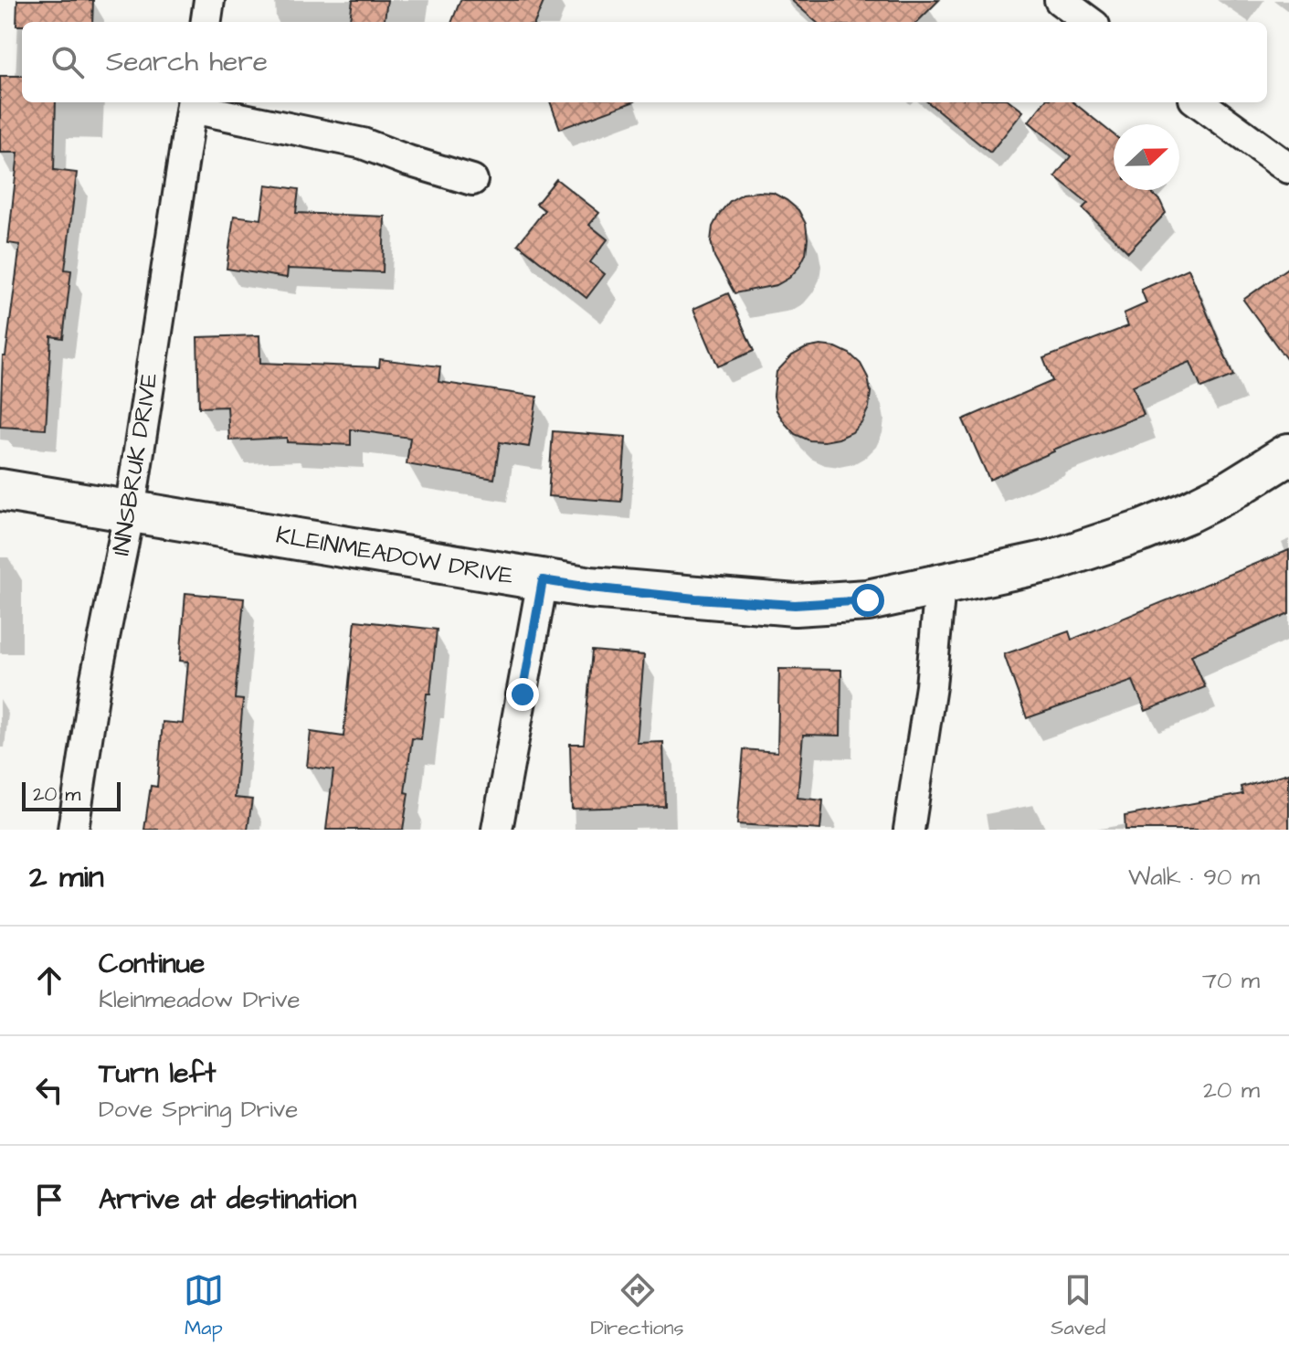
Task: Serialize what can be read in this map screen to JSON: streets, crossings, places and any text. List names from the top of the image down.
{
  "streets": {
    "street": ["INNSBRUK DRIVE", "KLEINMEADOW DRIVE"]
  },
  "crossings": [
    ["INNSBRUK DRIVE", "KLEINMEADOW DRIVE"]
  ],
  "scale_bar": "20 m",
  "north": "right",
  "page": {
    "search": "Search here",
    "scale": "20 m",
    "heading": ["2 min", "Walk · 90 m"],
    "list": [
      ["Continue", "Kleinmeadow Drive", "70 m"],
      ["Turn left", "Dove Spring Drive", "20 m"],
      "Arrive at destination"
    ],
    "nav": ["Map", "Directions", "Saved"]
  }
}
